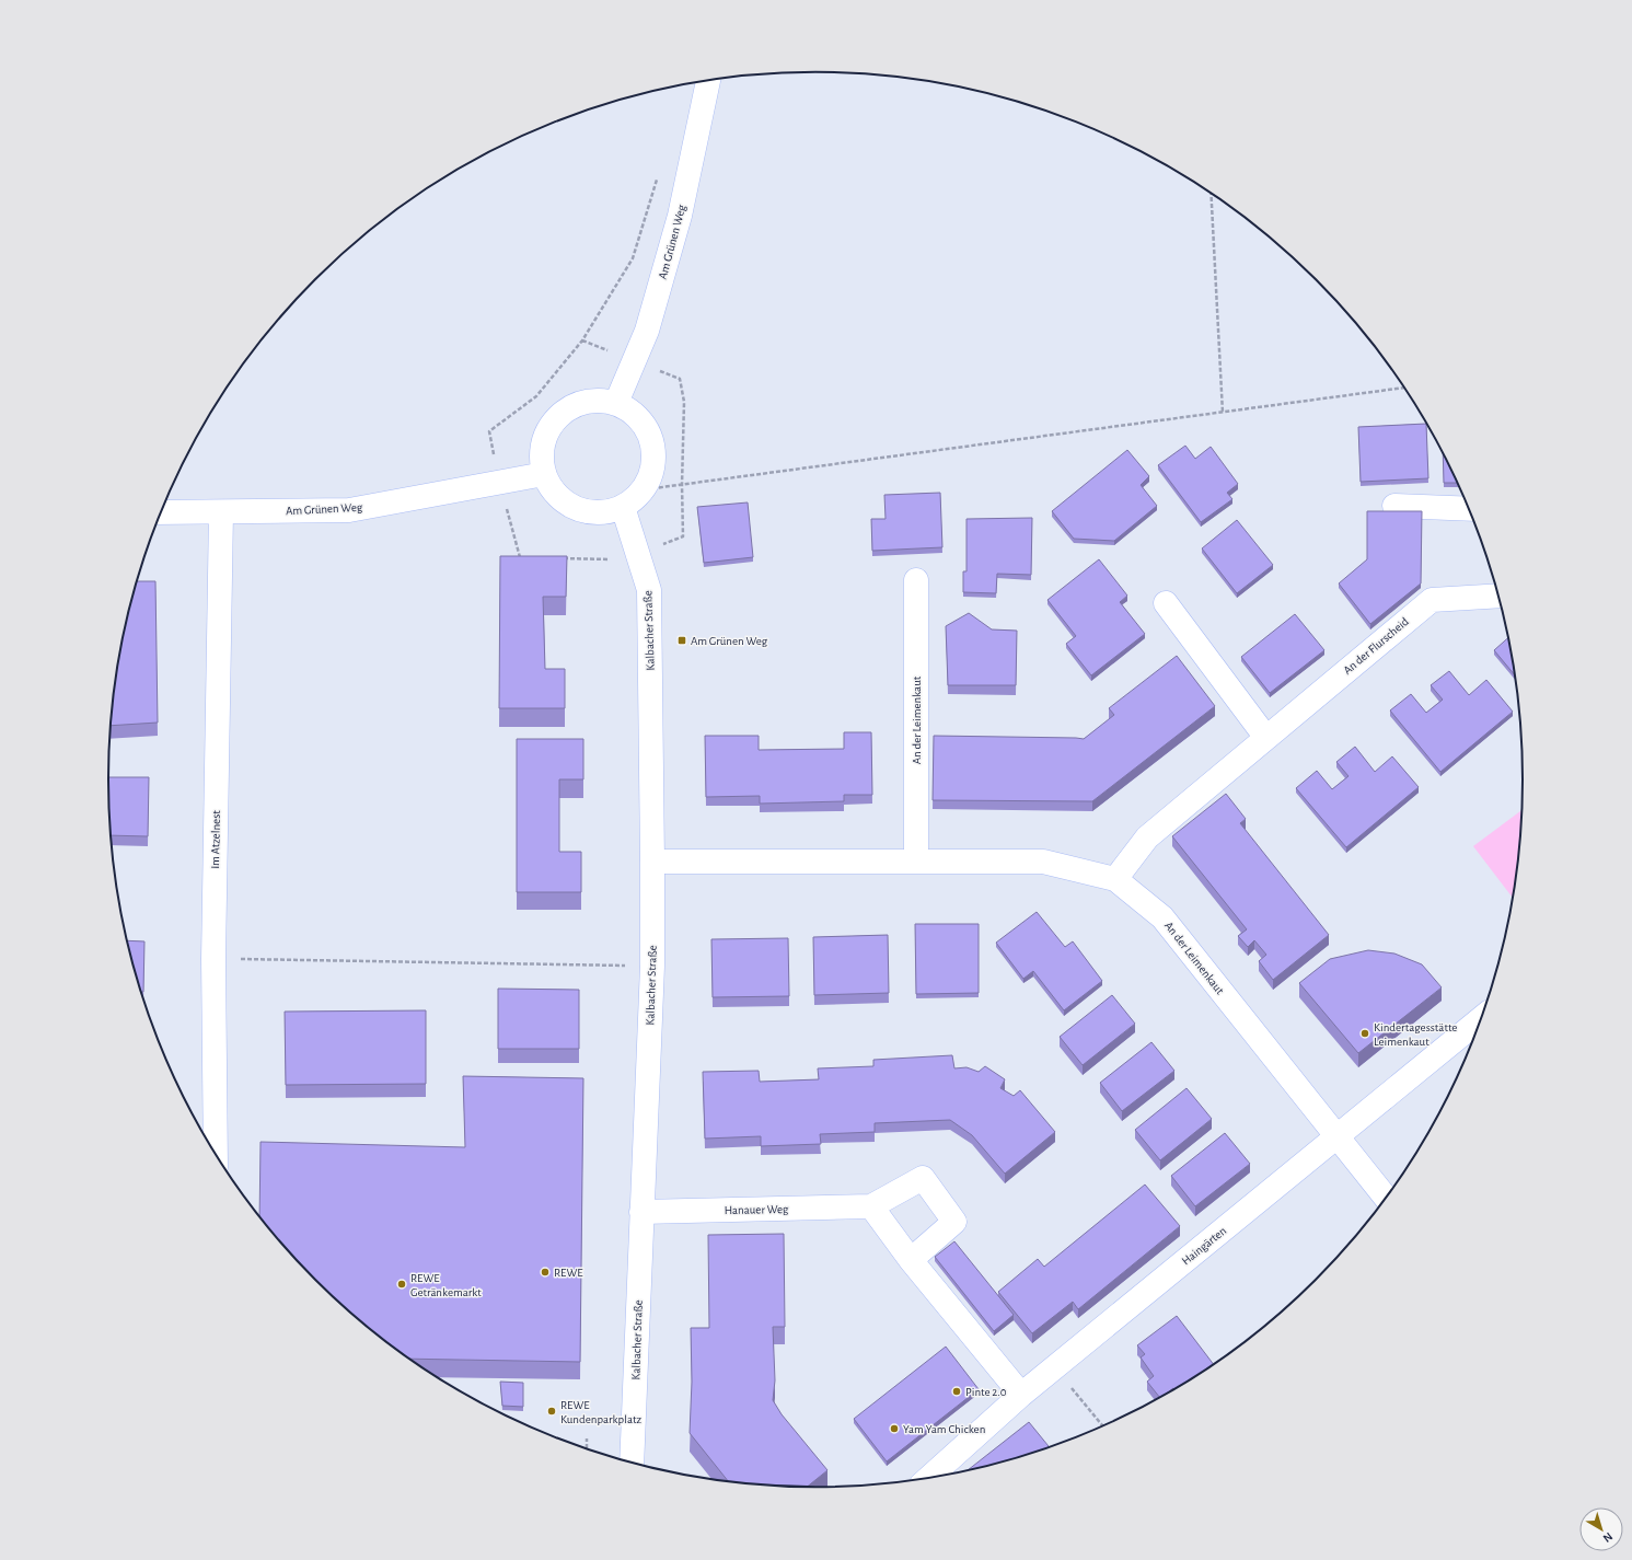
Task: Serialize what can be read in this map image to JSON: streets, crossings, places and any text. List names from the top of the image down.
{
  "streets": {
    "street": [
      "Am Grünen Weg",
      "Kalbacher Straße",
      "An der Flurscheid",
      "An der Leimenkaut",
      "Im Atzelnest",
      "Hanauer Weg",
      "Haingärten"
    ]
  },
  "crossings": [
    ["Am Grünen Weg", "Kalbacher Straße"],
    ["Am Grünen Weg", "Im Atzelnest"],
    ["Kalbacher Straße", "An der Leimenkaut"],
    ["Kalbacher Straße", "Hanauer Weg"],
    ["An der Flurscheid", "An der Leimenkaut"],
    ["An der Leimenkaut", "Haingärten"]
  ],
  "places": {
    "transit": ["Am Grünen Weg"],
    "other": [
      "Kindertagesstätte Leimenkaut",
      "REWE",
      "REWE Getränkemarkt",
      "Pinte 2.0",
      "REWE Kundenparkplatz",
      "Yam Yam Chicken"
    ]
  },
  "north": "bottom right"
}
